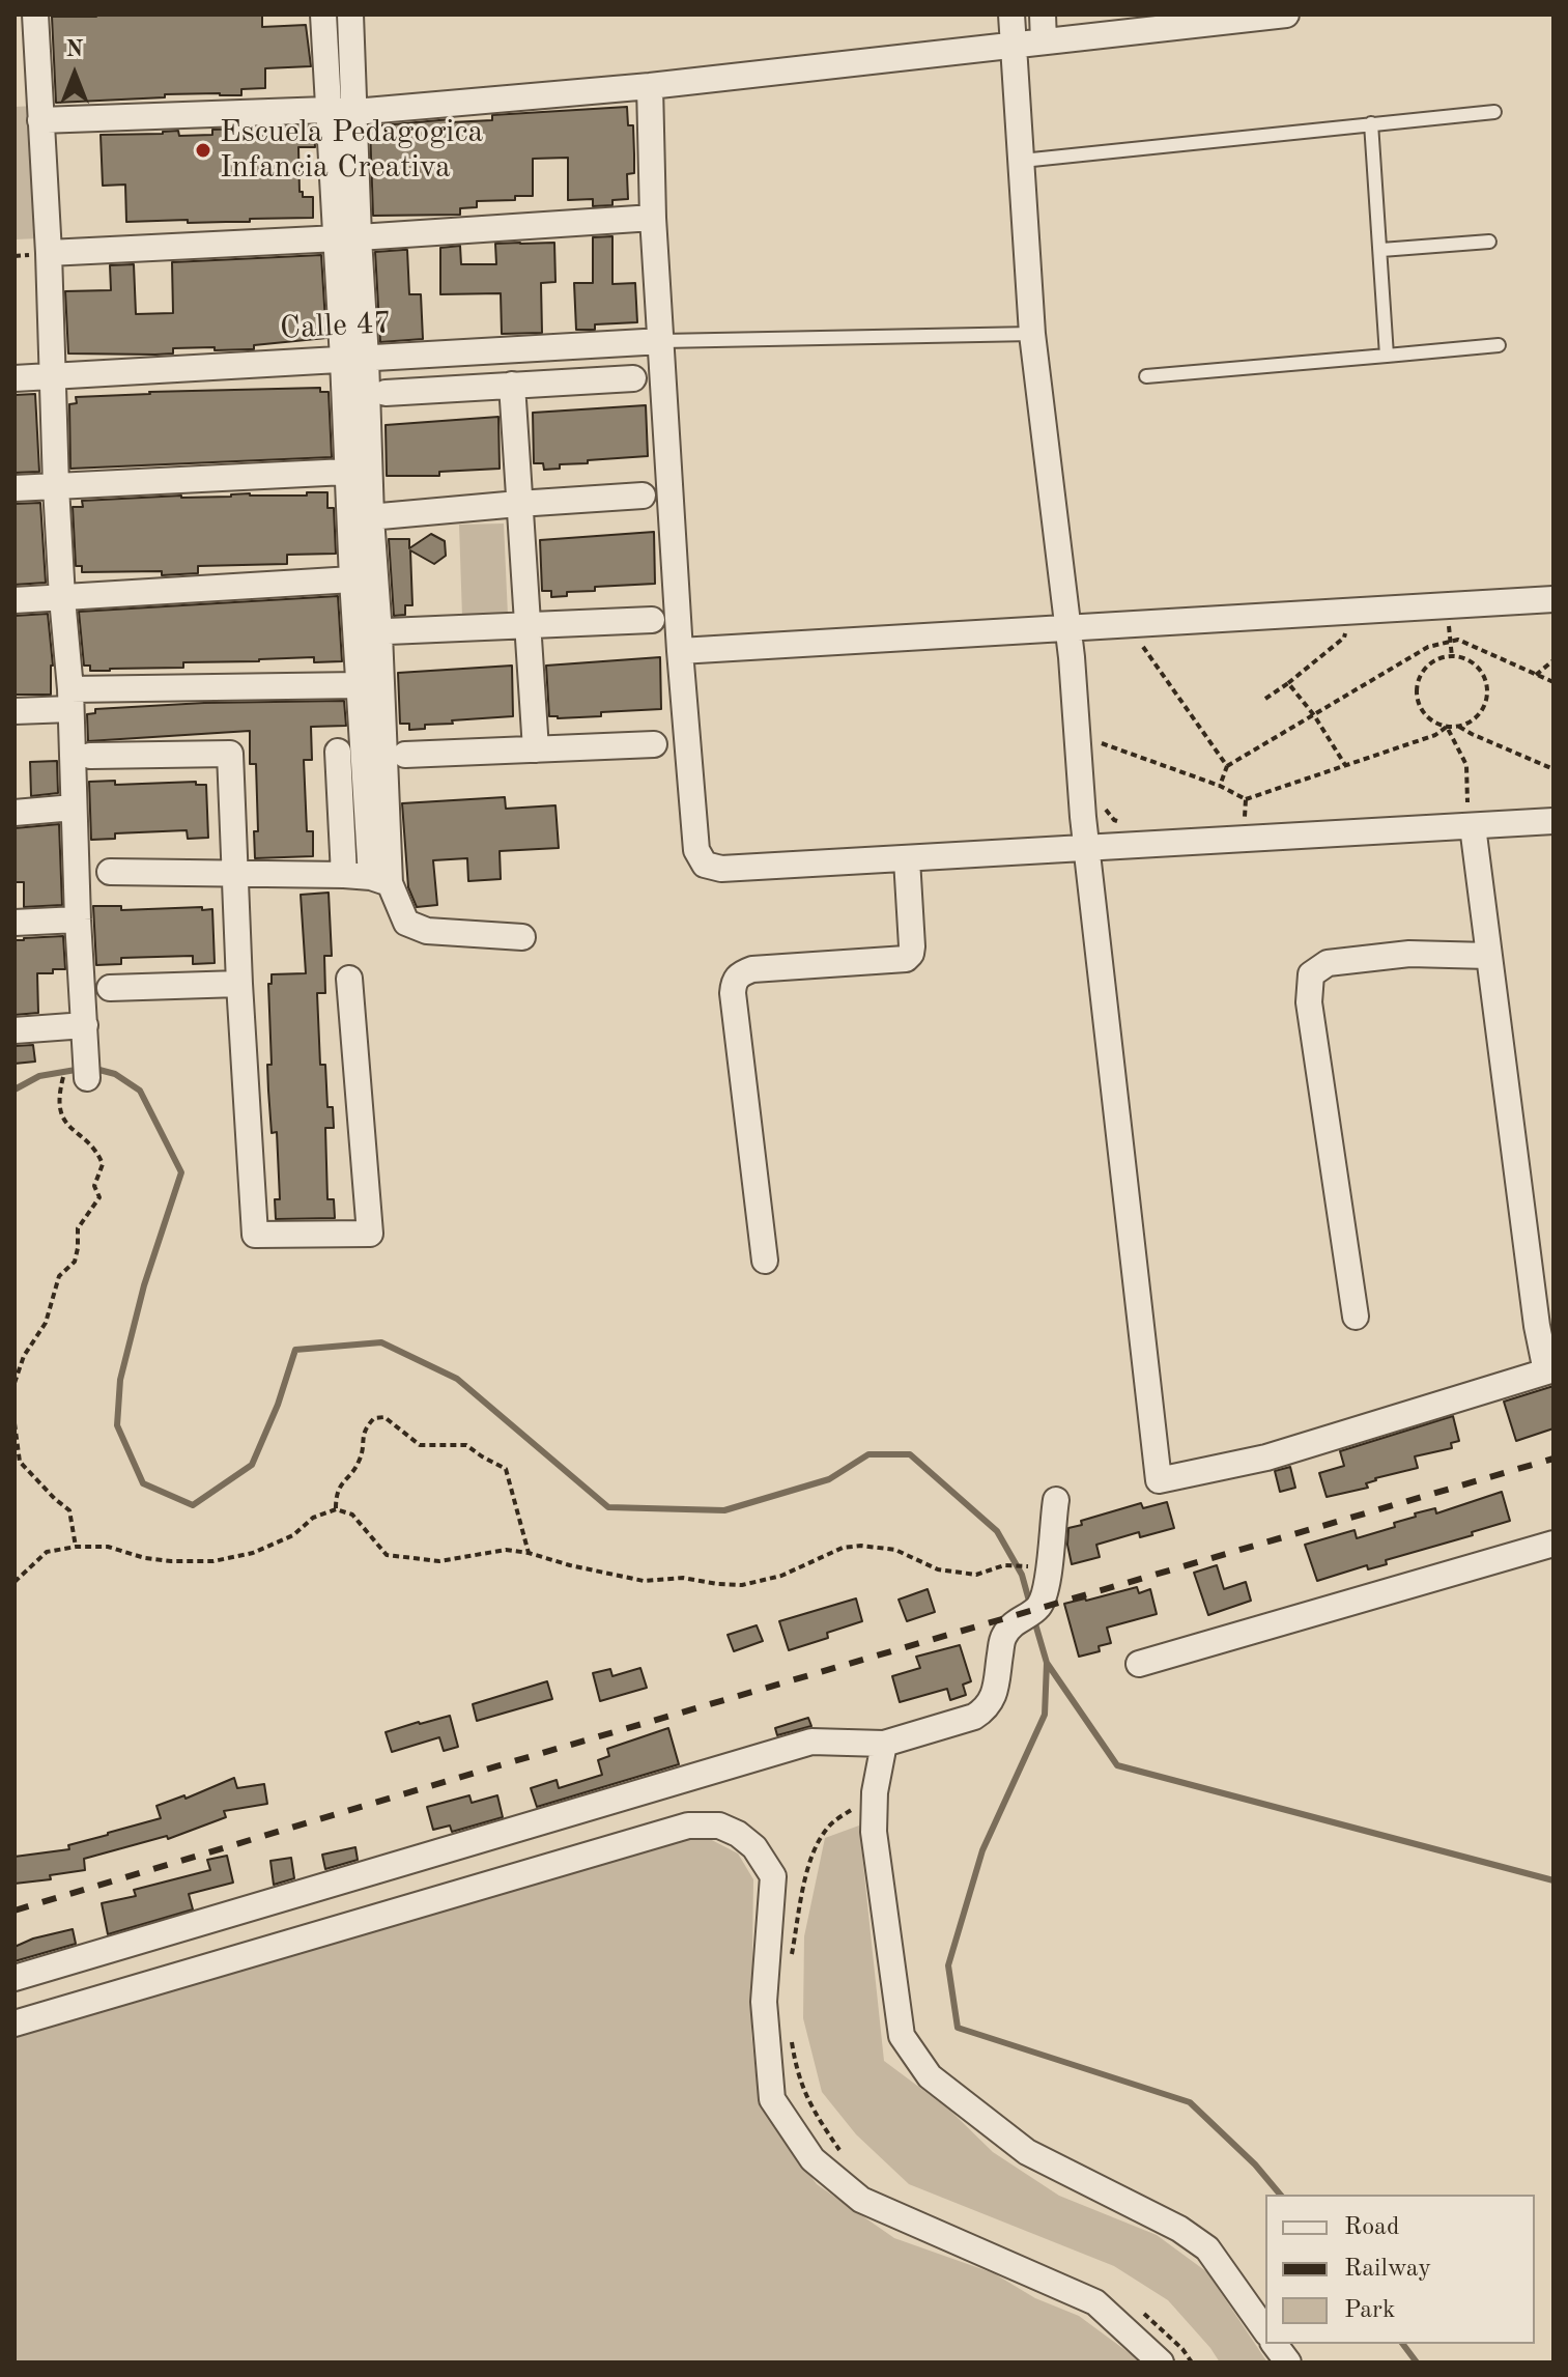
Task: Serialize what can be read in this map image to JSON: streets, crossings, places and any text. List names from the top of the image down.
{
  "streets": {
    "street": ["Calle 47"]
  },
  "places": ["Escuela Pedagogica Infancia Creativa"],
  "legend": ["Road", "Railway", "Park"],
  "north": "top"
}
